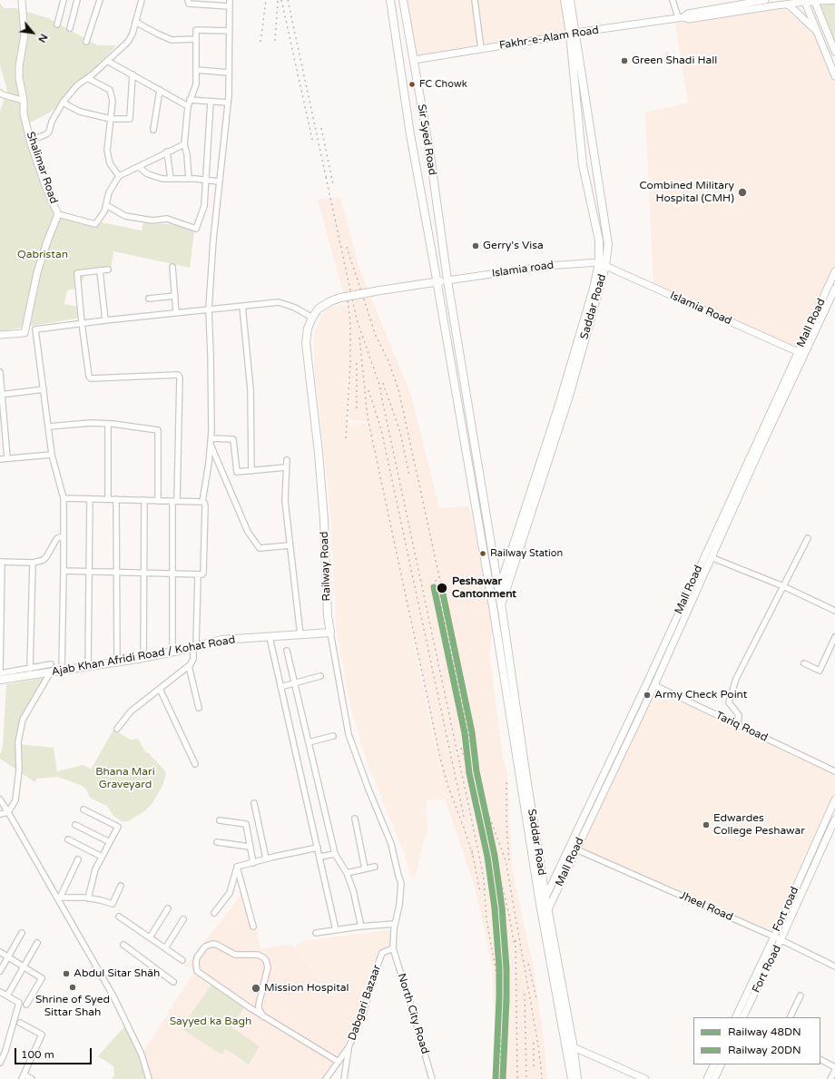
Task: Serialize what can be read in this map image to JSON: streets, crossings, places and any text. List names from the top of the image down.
{
  "streets": {
    "main road": [
      "Sir Syed Road",
      "Saddar Road",
      "Railway Road",
      "Ajab Khan Afridi Road / Kohat Road"
    ],
    "street": [
      "Fakhr-e-Alam Road",
      "Shalimar Road",
      "Islamia road",
      "Islamia Road",
      "Mall Road",
      "Tariq Road",
      "Jheel Road",
      "Fort road",
      "Fort Road",
      "Dabgari Bazaar",
      "North City Road"
    ]
  },
  "crossings": [
    ["Fakhr-e-Alam Road", "Sir Syed Road"],
    ["Fakhr-e-Alam Road", "Saddar Road"],
    ["Sir Syed Road", "Islamia road"],
    ["Sir Syed Road", "Saddar Road"],
    ["Sir Syed Road", "Railway Road"],
    ["Islamia road", "Saddar Road"],
    ["Islamia road", "Islamia Road"],
    ["Islamia road", "Railway Road"],
    ["Saddar Road", "Islamia Road"],
    ["Saddar Road", "Mall Road"],
    ["Saddar Road", "Railway Road"],
    ["Islamia Road", "Mall Road"],
    ["Mall Road", "Tariq Road"],
    ["Mall Road", "Jheel Road"],
    ["Railway Road", "Ajab Khan Afridi Road / Kohat Road"],
    ["Railway Road", "Dabgari Bazaar"],
    ["Railway Road", "North City Road"],
    ["Jheel Road", "Fort road"],
    ["Jheel Road", "Fort Road"],
    ["Dabgari Bazaar", "North City Road"]
  ],
  "parks": ["Qabristan", "Bhana Mari Graveyard", "Sayyed ka Bagh"],
  "places": [
    "Green Shadi Hall",
    "FC Chowk",
    "Combined Military Hospital (CMH)",
    "Gerry's Visa",
    "Railway Station",
    "Peshawar Cantonment",
    "Army Check Point",
    "Edwardes College Peshawar",
    "Abdul Sitar Shāh",
    "Shrine of Syed Sittar Shah",
    "Mission Hospital"
  ],
  "lines": ["rail line 48DN", "rail line 20DN"],
  "legend": ["Railway 48DN", "Railway 20DN"],
  "scale_bar": "100 m",
  "north": "bottom right"
}
